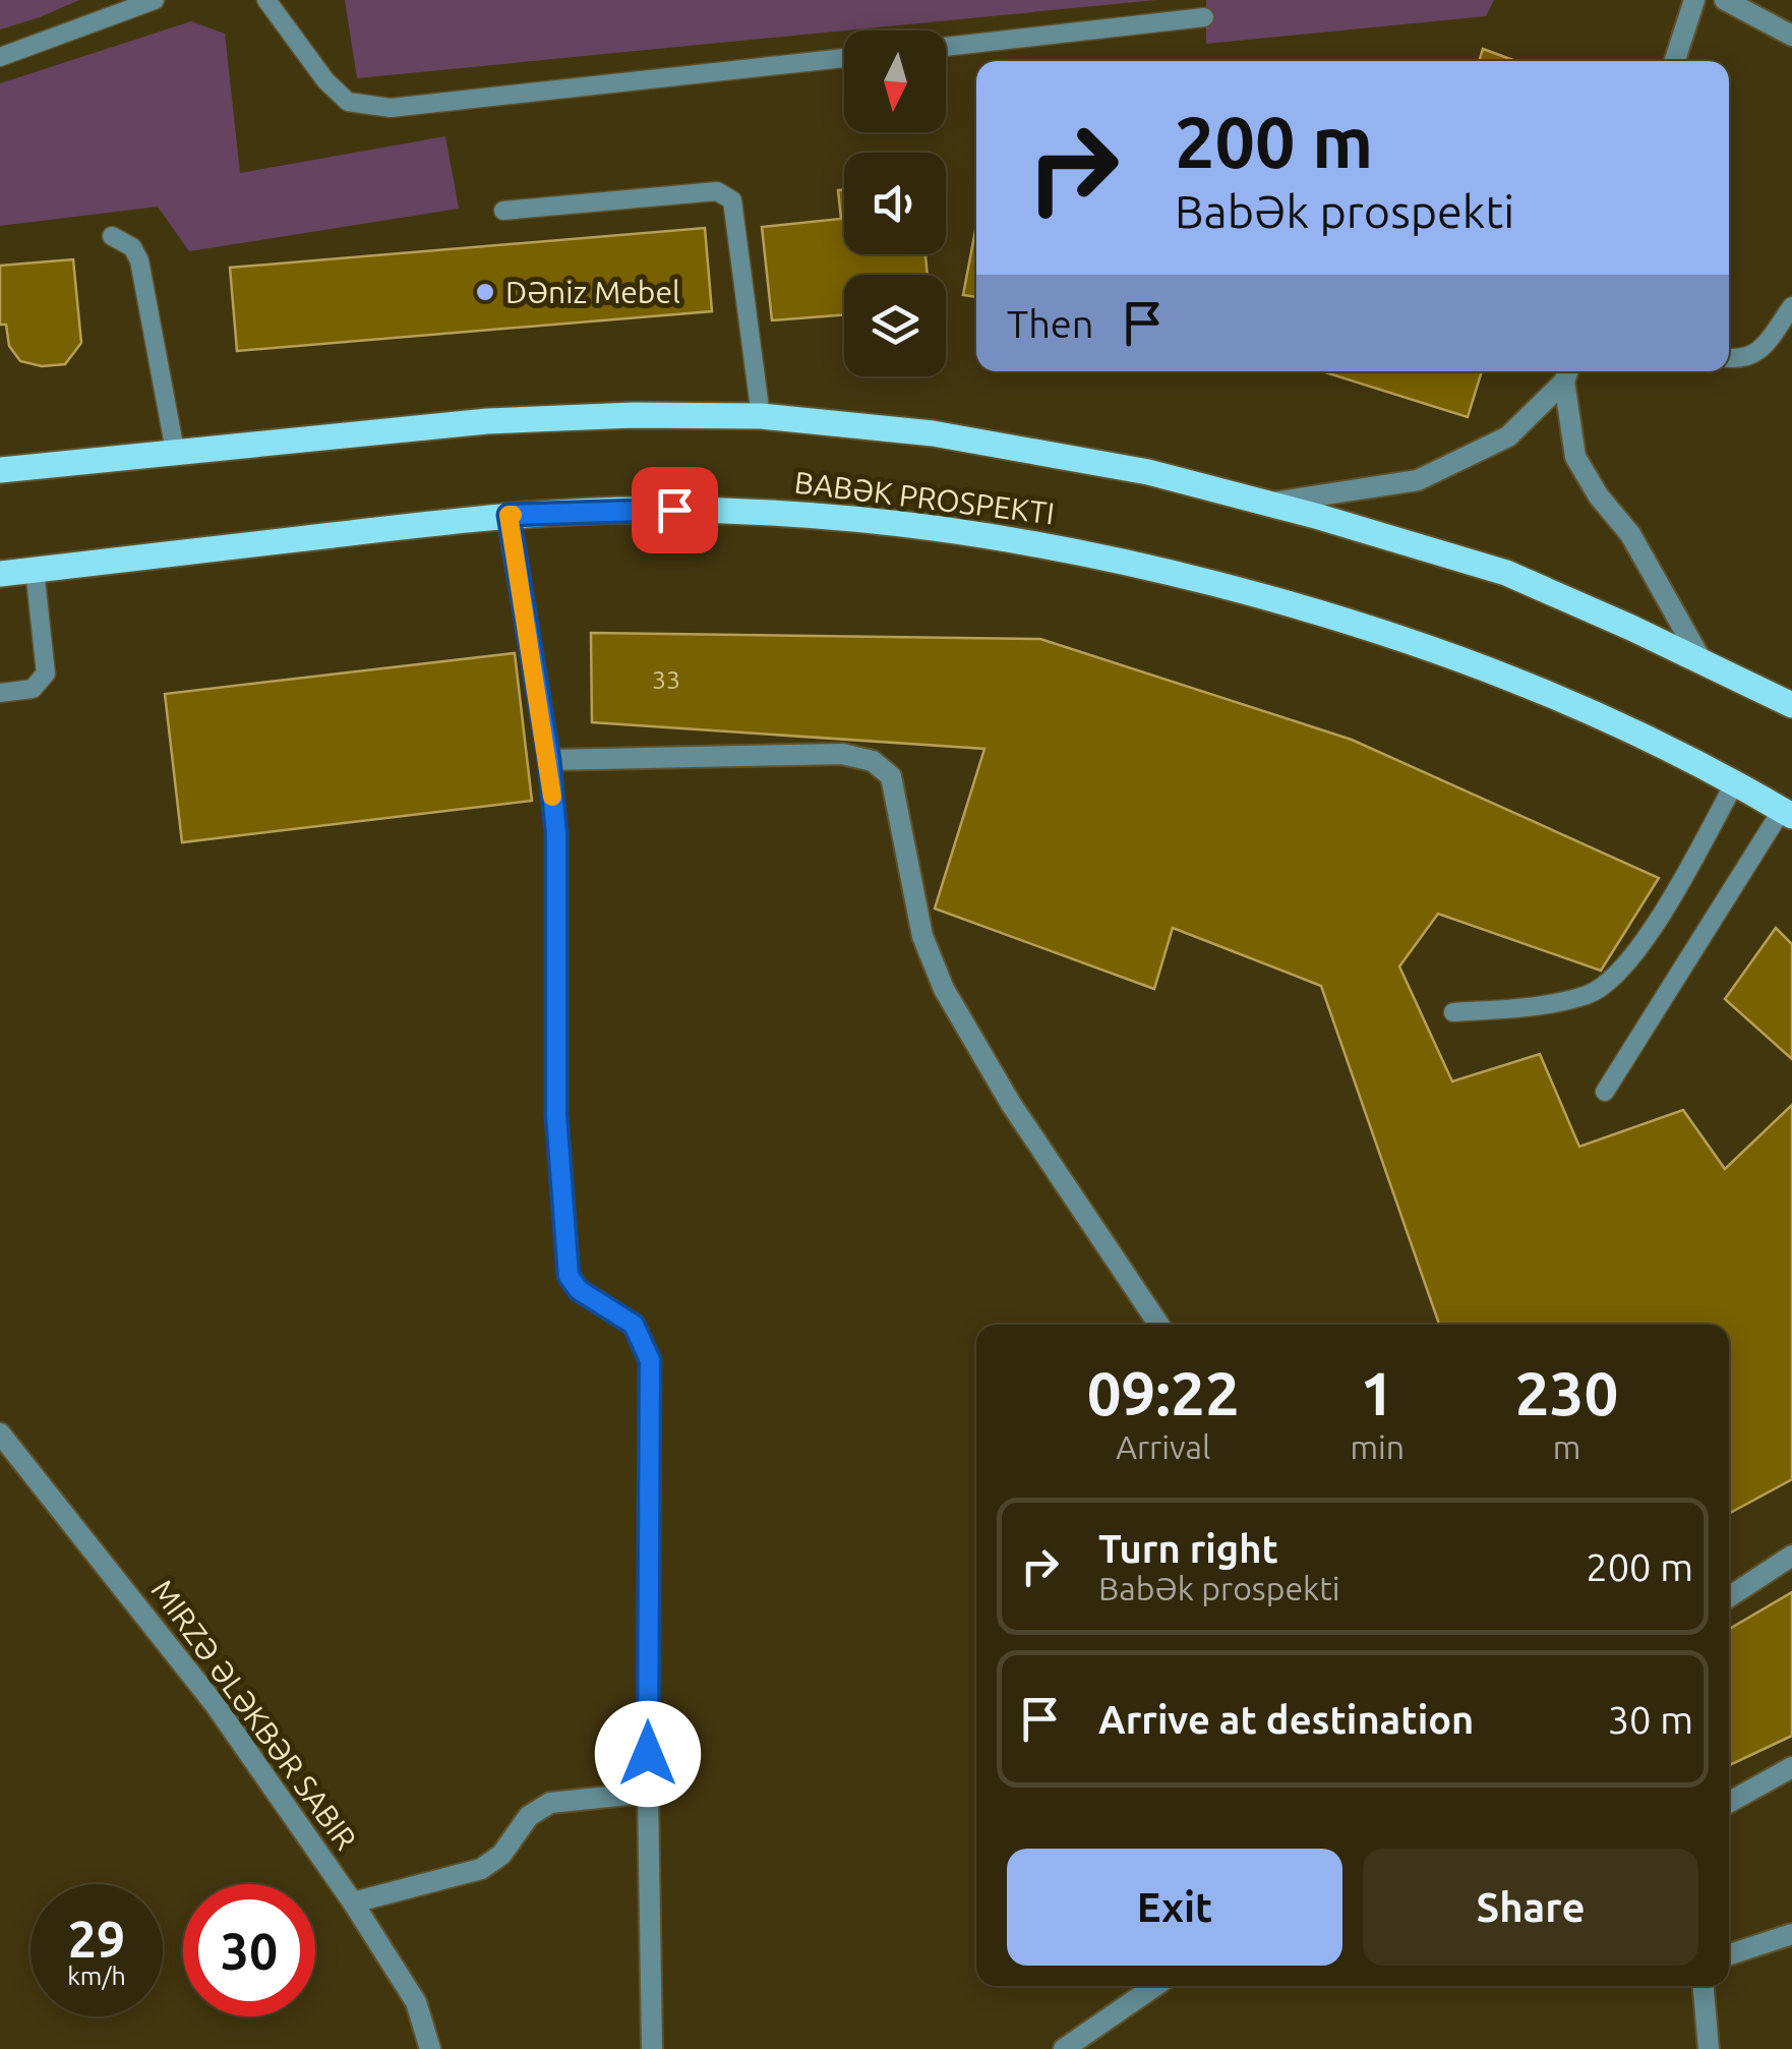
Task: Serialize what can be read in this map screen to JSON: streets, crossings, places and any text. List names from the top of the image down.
{
  "streets": {
    "main road": ["BABƏK PROSPEKTI"],
    "street": ["MIRZƏ ƏLƏKBƏR SABIR"]
  },
  "places": ["Dəniz Mebel"],
  "house_numbers": ["33"],
  "north": "bottom",
  "page": {
    "turn": ["200 m", "Babək prospekti"],
    "then": "Then",
    "eta": [
      "09:22",
      "Arrival",
      "1",
      "min",
      "230",
      "m"
    ],
    "list": [
      {
        "name": "Turn right",
        "note": "Babək prospekti",
        "value": "200 m"
      },
      {
        "name": "Arrive at destination",
        "value": "30 m"
      }
    ],
    "buttons": ["Exit", "Share"],
    "speed": "29 km/h",
    "limit": "30"
  }
}
